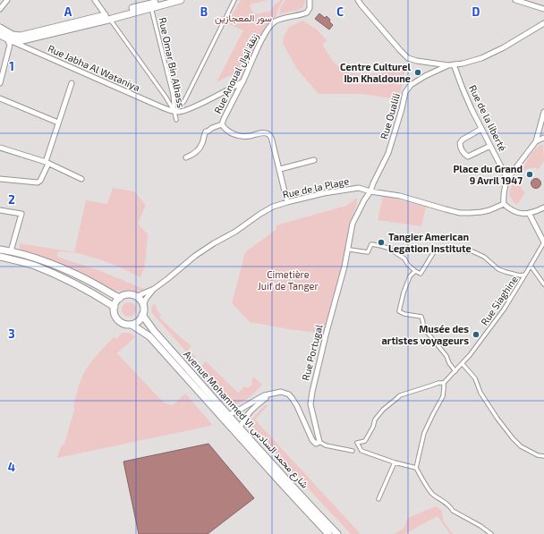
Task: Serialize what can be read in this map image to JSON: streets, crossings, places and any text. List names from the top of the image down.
{
  "streets": {
    "main road": ["Avenue Mohammed VI شارع محمد السادس"],
    "street": [
      "Rue Omar Bin Alhass",
      "Rue Jabha Al Wataniya",
      "Rue Anoual زنقة انوال",
      "Rue Oualili",
      "Rue de la liberté",
      "Rue de la Plage",
      "Rue Siaghine",
      "Rue Portugal"
    ]
  },
  "crossings": [
    ["Rue Omar Bin Alhass", "Rue Jabha Al Wataniya"],
    ["Rue Anoual زنقة انوال", "Rue de la Plage"],
    ["Rue Oualili", "Rue de la Plage"],
    ["Rue Oualili", "Rue Portugal"],
    ["Rue de la Plage", "Rue Portugal"]
  ],
  "parks": ["سور المعجازين", "Cimetière Juif de Tanger"],
  "places": [
    "Centre Culturel Ibn Khaldoune",
    "Place du Grand 9 Avril 1947",
    "Tangier American Legation Institute",
    "Musée des artistes voyageurs"
  ],
  "grid": {
    "columns": [
      "A",
      "B",
      "C",
      "D"
    ],
    "rows": [
      "1",
      "2",
      "3",
      "4"
    ]
  }
}
